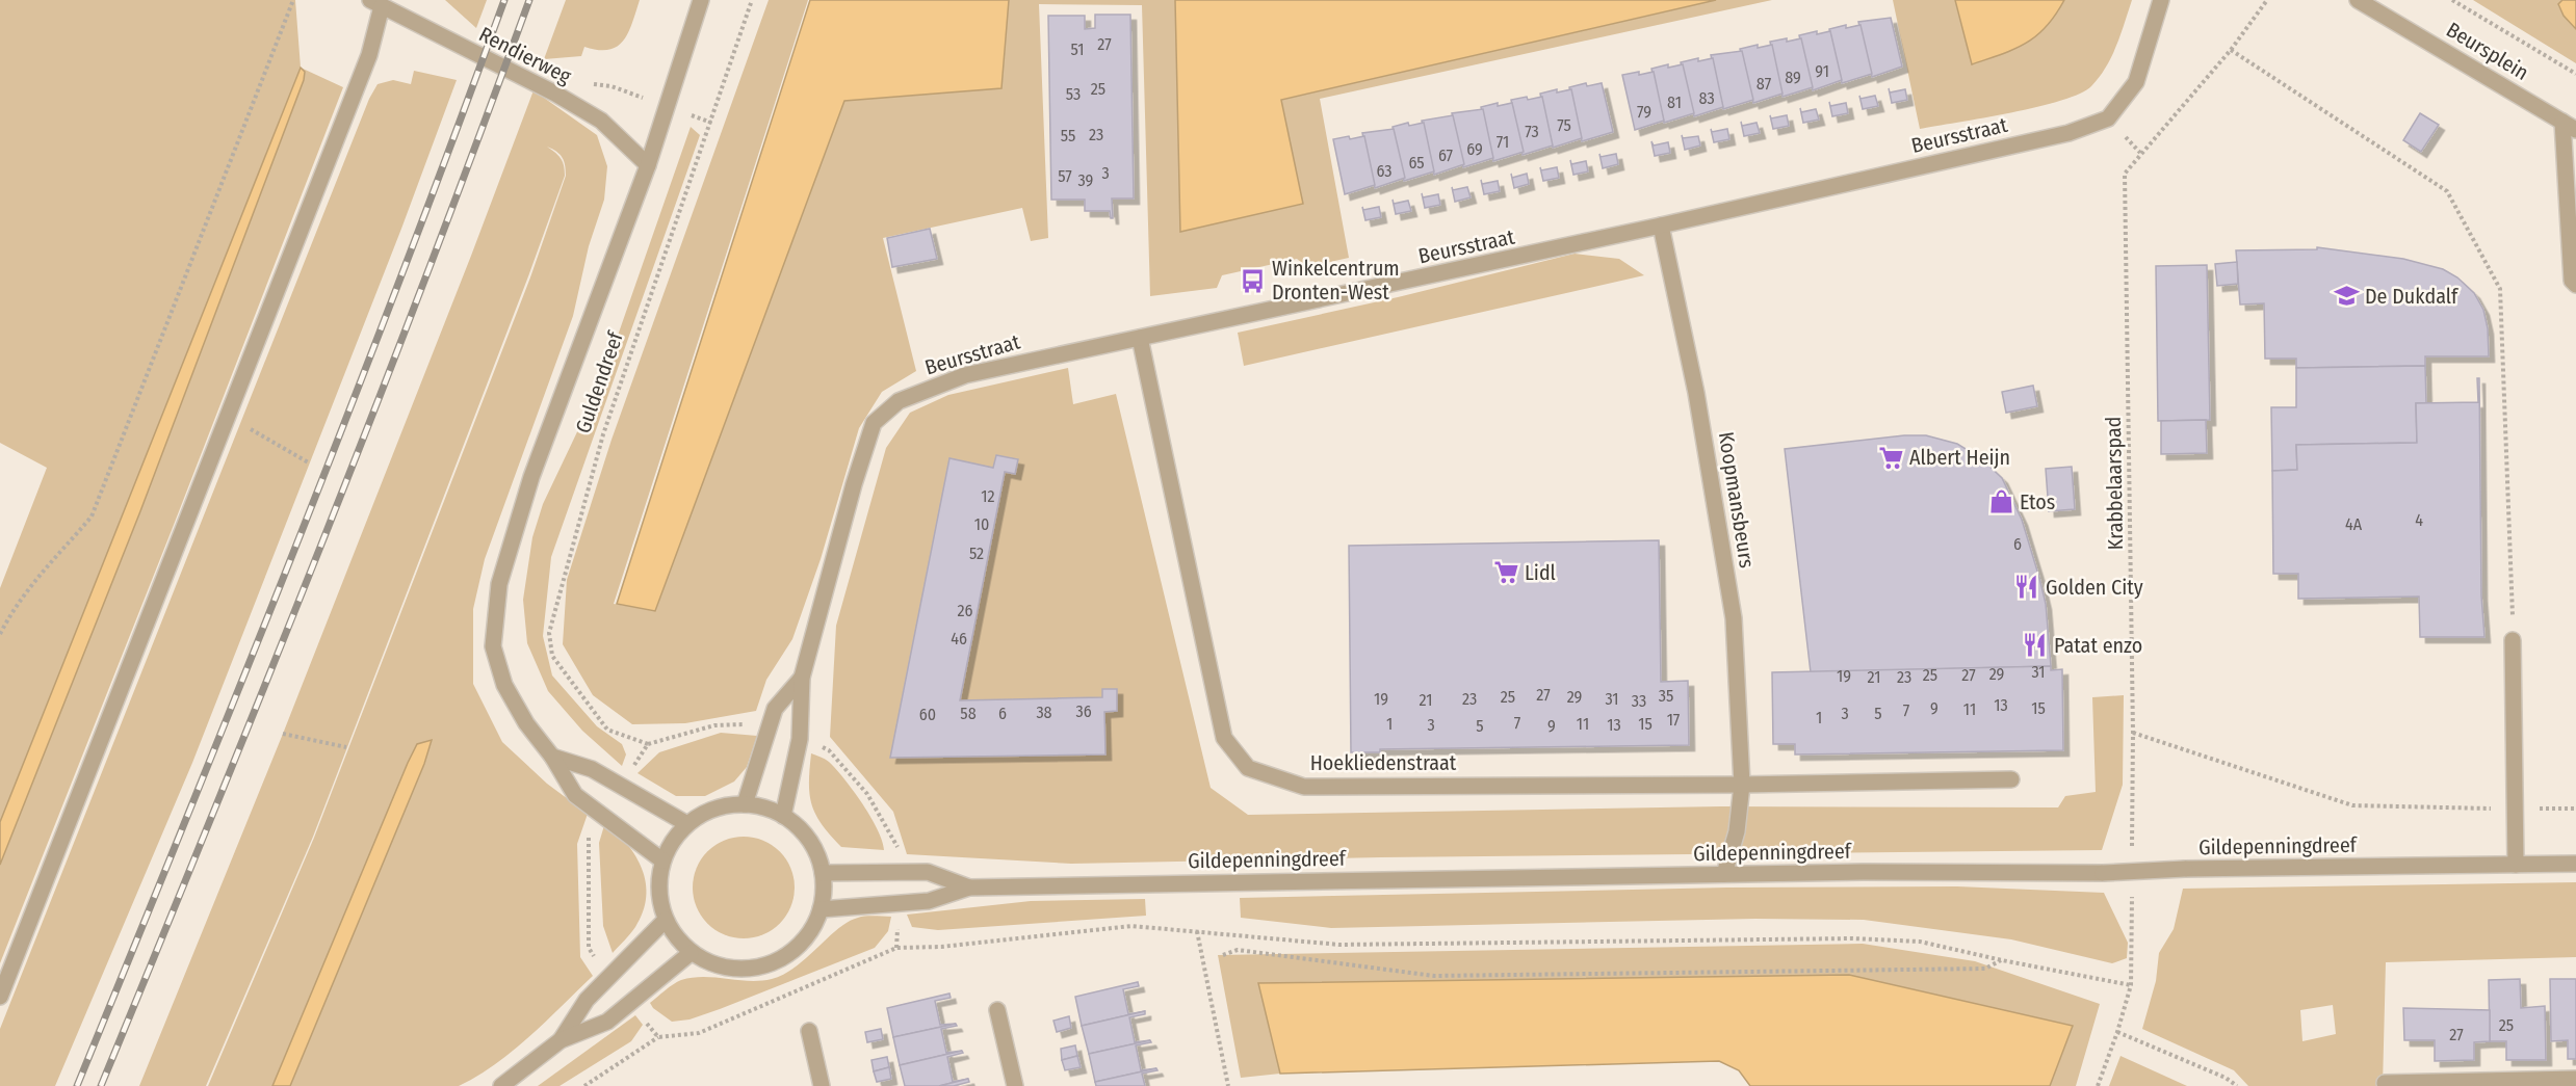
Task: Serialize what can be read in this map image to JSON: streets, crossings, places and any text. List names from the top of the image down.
{
  "streets": {
    "street": [
      "Beursplein",
      "Rendierweg",
      "Beursstraat",
      "Guldendreef",
      "Koopmansbeurs",
      "Hoekliedenstraat",
      "Gildepenningdreef"
    ],
    "path": ["Krabbelaarspad"]
  },
  "crossings": [
    ["Rendierweg", "Guldendreef"],
    ["Beursstraat", "Guldendreef"],
    ["Beursstraat", "Koopmansbeurs"],
    ["Beursstraat", "Hoekliedenstraat"],
    ["Beursstraat", "Gildepenningdreef"],
    ["Guldendreef", "Gildepenningdreef"],
    ["Krabbelaarspad", "Gildepenningdreef"],
    ["Koopmansbeurs", "Hoekliedenstraat"],
    ["Koopmansbeurs", "Gildepenningdreef"]
  ],
  "places": {
    "bus stop": ["Winkelcentrum Dronten-West"],
    "school or university": ["De Dukdalf"],
    "supermarket": ["Albert Heijn", "Lidl"],
    "shop": ["Etos"],
    "restaurant": ["Golden City", "Patat enzo"]
  },
  "house_numbers": [
    "27",
    "51",
    "91",
    "89",
    "87",
    "25",
    "53",
    "83",
    "81",
    "79",
    "75",
    "73",
    "23",
    "55",
    "71",
    "69",
    "67",
    "65",
    "63",
    "3",
    "57",
    "39",
    "12",
    "4",
    "10",
    "4A",
    "6",
    "52",
    "26",
    "46",
    "31",
    "29",
    "25",
    "27",
    "19",
    "21",
    "23",
    "27",
    "35",
    "25",
    "29",
    "19",
    "23",
    "31",
    "21",
    "33",
    "13",
    "9",
    "15",
    "11",
    "7",
    "36",
    "38",
    "58",
    "6",
    "3",
    "5",
    "60",
    "1",
    "17",
    "7",
    "1",
    "11",
    "15",
    "3",
    "13",
    "5",
    "9",
    "25",
    "27"
  ]
}
